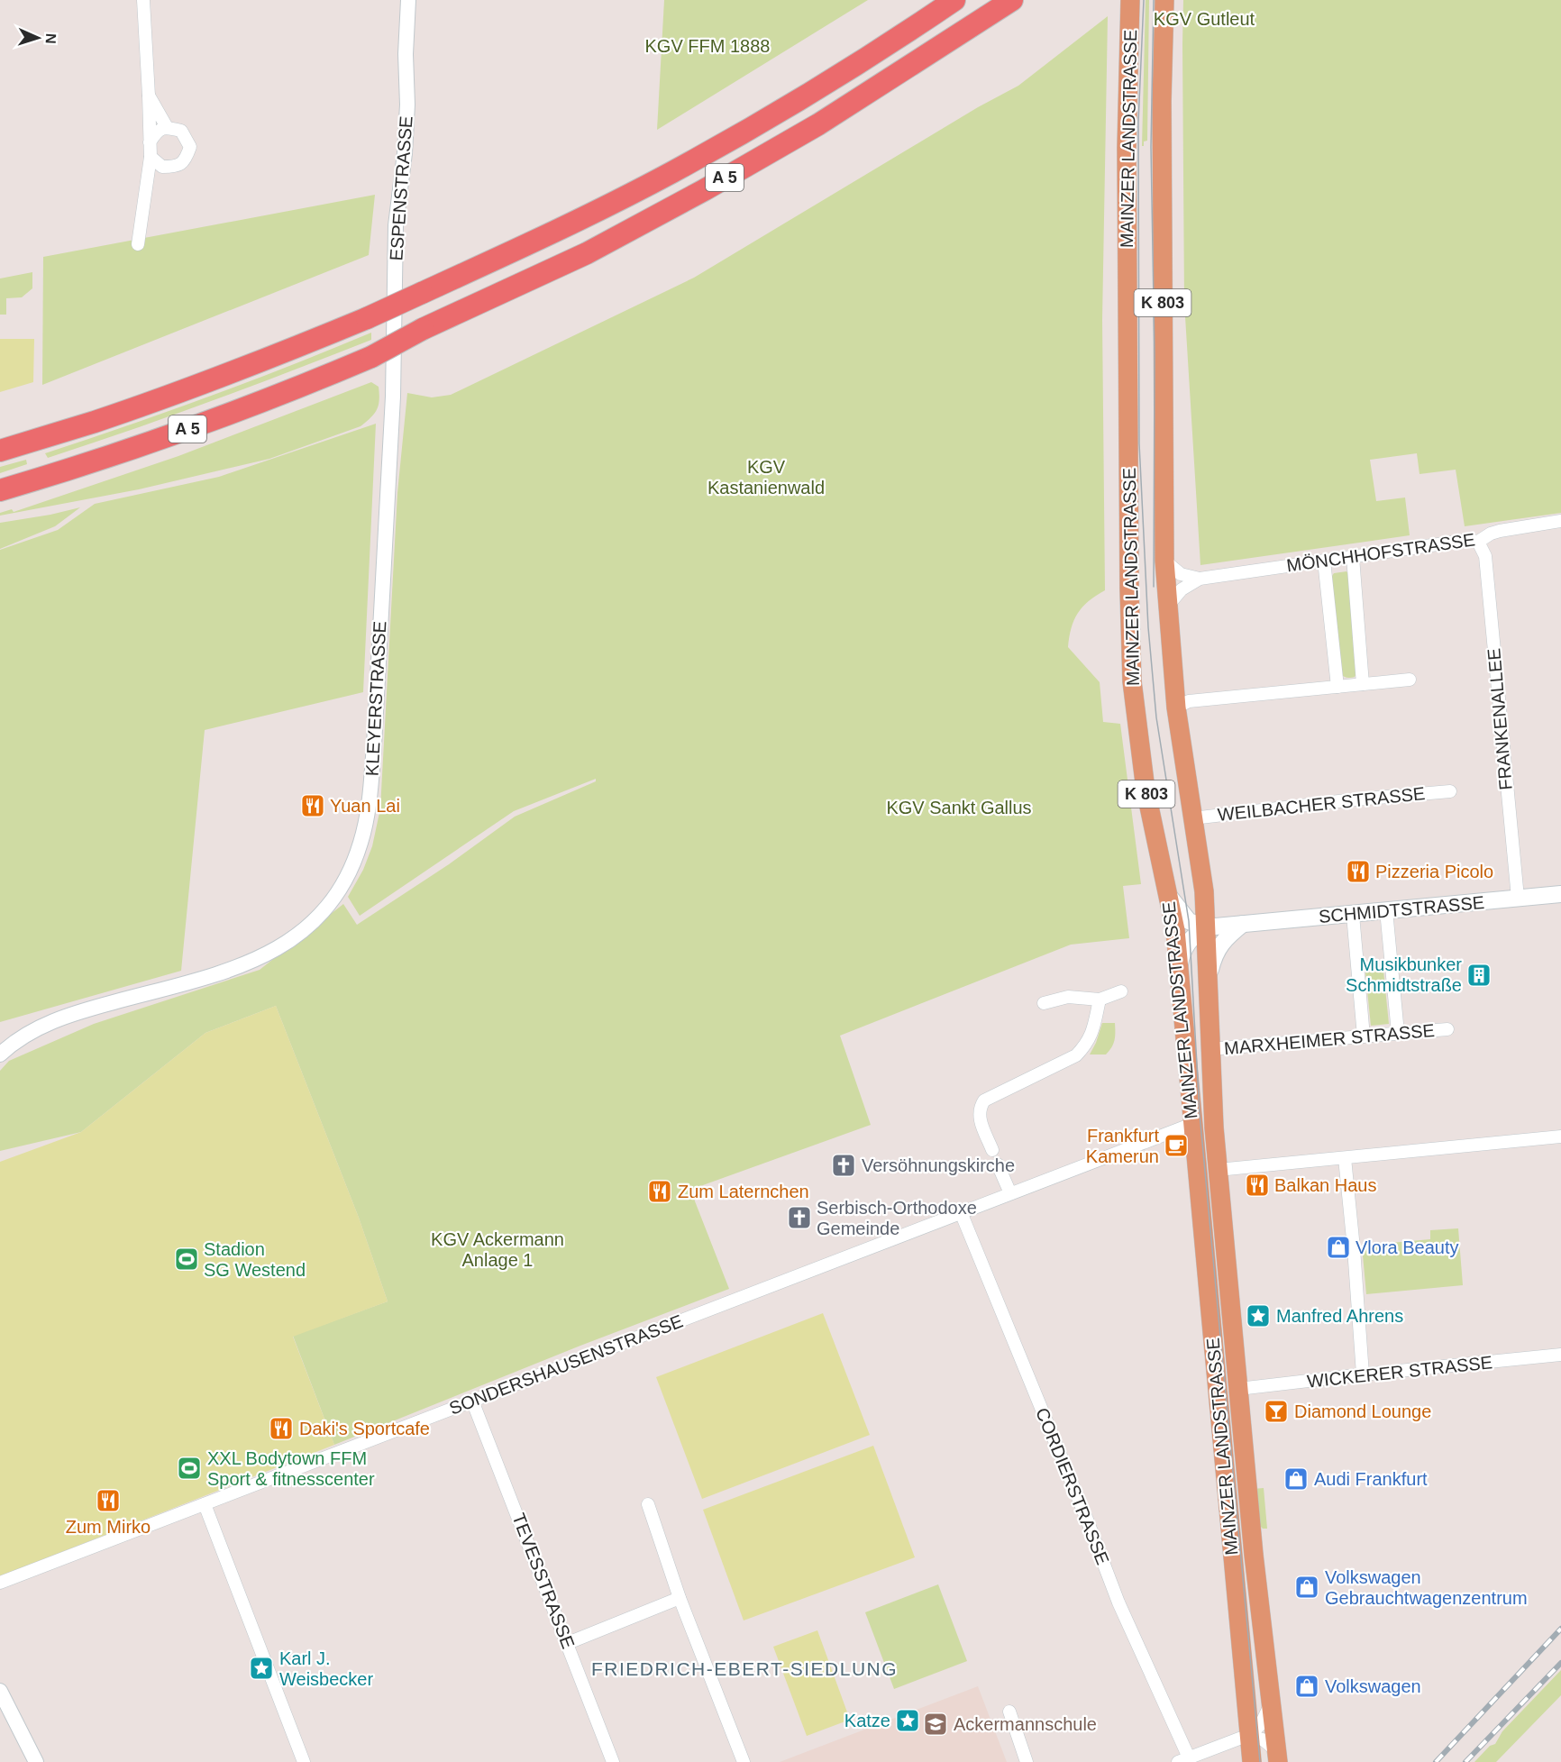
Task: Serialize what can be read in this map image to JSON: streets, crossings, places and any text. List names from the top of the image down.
{
  "streets": {
    "highway": ["A 5"],
    "main road": ["MAINZER LANDSTRASSE", "K 803", "SCHMIDTSTRASSE"],
    "street": [
      "ESPENSTRASSE",
      "MÖNCHHOFSTRASSE",
      "KLEYERSTRASSE",
      "FRANKENALLEE",
      "WEILBACHER STRASSE",
      "MARXHEIMER STRASSE",
      "SONDERSHAUSENSTRASSE",
      "WICKERER STRASSE",
      "CORDIERSTRASSE",
      "TEVESSTRASSE"
    ]
  },
  "crossings": [
    ["MAINZER LANDSTRASSE", "MÖNCHHOFSTRASSE"],
    ["MAINZER LANDSTRASSE", "WEILBACHER STRASSE"],
    ["MAINZER LANDSTRASSE", "SCHMIDTSTRASSE"],
    ["MAINZER LANDSTRASSE", "MARXHEIMER STRASSE"],
    ["MAINZER LANDSTRASSE", "SONDERSHAUSENSTRASSE"],
    ["MAINZER LANDSTRASSE", "WICKERER STRASSE"],
    ["ESPENSTRASSE", "KLEYERSTRASSE"],
    ["MÖNCHHOFSTRASSE", "FRANKENALLEE"],
    ["FRANKENALLEE", "SCHMIDTSTRASSE"],
    ["SONDERSHAUSENSTRASSE", "CORDIERSTRASSE"],
    ["SONDERSHAUSENSTRASSE", "TEVESSTRASSE"]
  ],
  "districts": ["FRIEDRICH-EBERT-SIEDLUNG"],
  "parks": [
    "KGV Gutleut",
    "KGV FFM 1888",
    "KGV Kastanienwald",
    "KGV Sankt Gallus",
    "KGV Ackermann Anlage 1"
  ],
  "places": {
    "restaurant": [
      "Yuan Lai",
      "Pizzeria Picolo",
      "Balkan Haus",
      "Zum Laternchen",
      "Daki's Sportcafe",
      "Zum Mirko"
    ],
    "building": ["Musikbunker Schmidtstraße"],
    "cafe": ["Frankfurt Kamerun"],
    "church": ["Versöhnungskirche", "Serbisch-Orthodoxe Gemeinde"],
    "shop": [
      "Vlora Beauty",
      "Audi Frankfurt",
      "Volkswagen Gebrauchtwagenzentrum",
      "Volkswagen"
    ],
    "sports": ["Stadion SG Westend", "XXL Bodytown FFM Sport & fitnesscenter"],
    "place": ["Manfred Ahrens", "Karl J. Weisbecker", "Katze"],
    "bar": ["Diamond Lounge"],
    "school or university": ["Ackermannschule"]
  },
  "north": "right"
}
